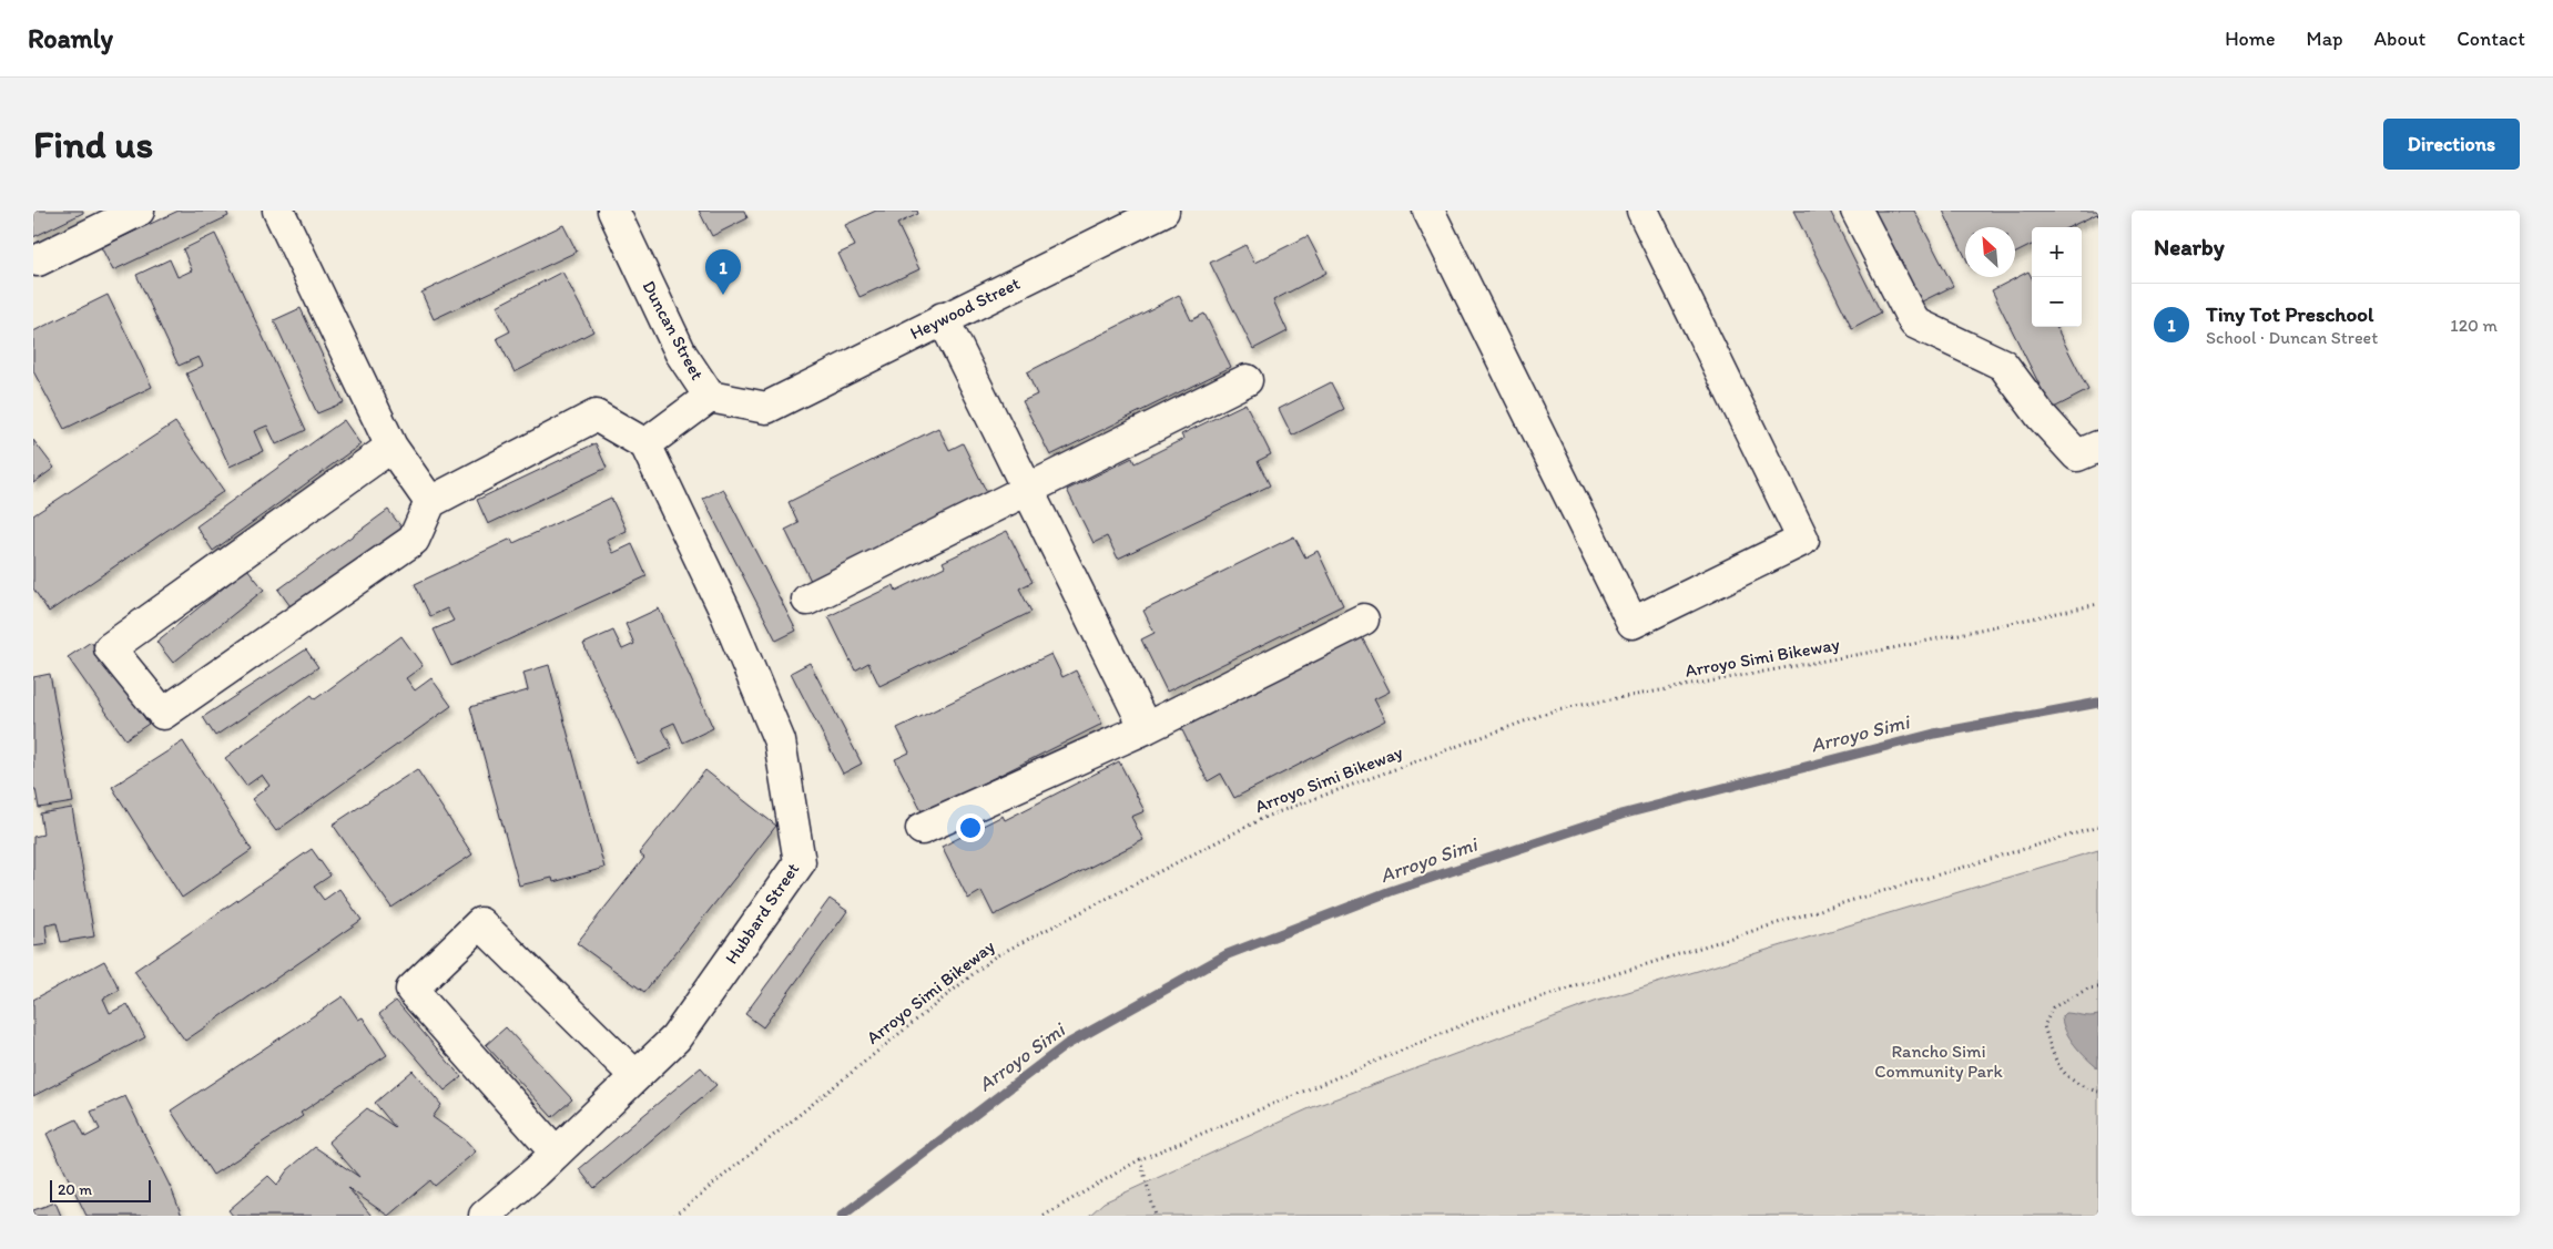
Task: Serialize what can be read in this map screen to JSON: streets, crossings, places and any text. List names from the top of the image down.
{
  "streets": {
    "street": ["Heywood Street", "Duncan Street", "Hubbard Street"],
    "path": ["Arroyo Simi Bikeway"]
  },
  "crossings": [
    ["Heywood Street", "Duncan Street"]
  ],
  "water": ["Arroyo Simi"],
  "parks": ["Rancho Simi Community Park"],
  "scale_bar": "20 m",
  "north": "top left",
  "page": {
    "header": "Roamly",
    "nav": [
      "Home",
      "Map",
      "About",
      "Contact"
    ],
    "buttons": "Directions",
    "title": "Find us",
    "heading": "Nearby",
    "map_buttons": ["+", "−"],
    "pins": "1",
    "list": [
      {
        "mark": "1",
        "name": "Tiny Tot Preschool",
        "note": "School · Duncan Street",
        "value": "120 m"
      }
    ],
    "scale": "20 m"
  }
}
